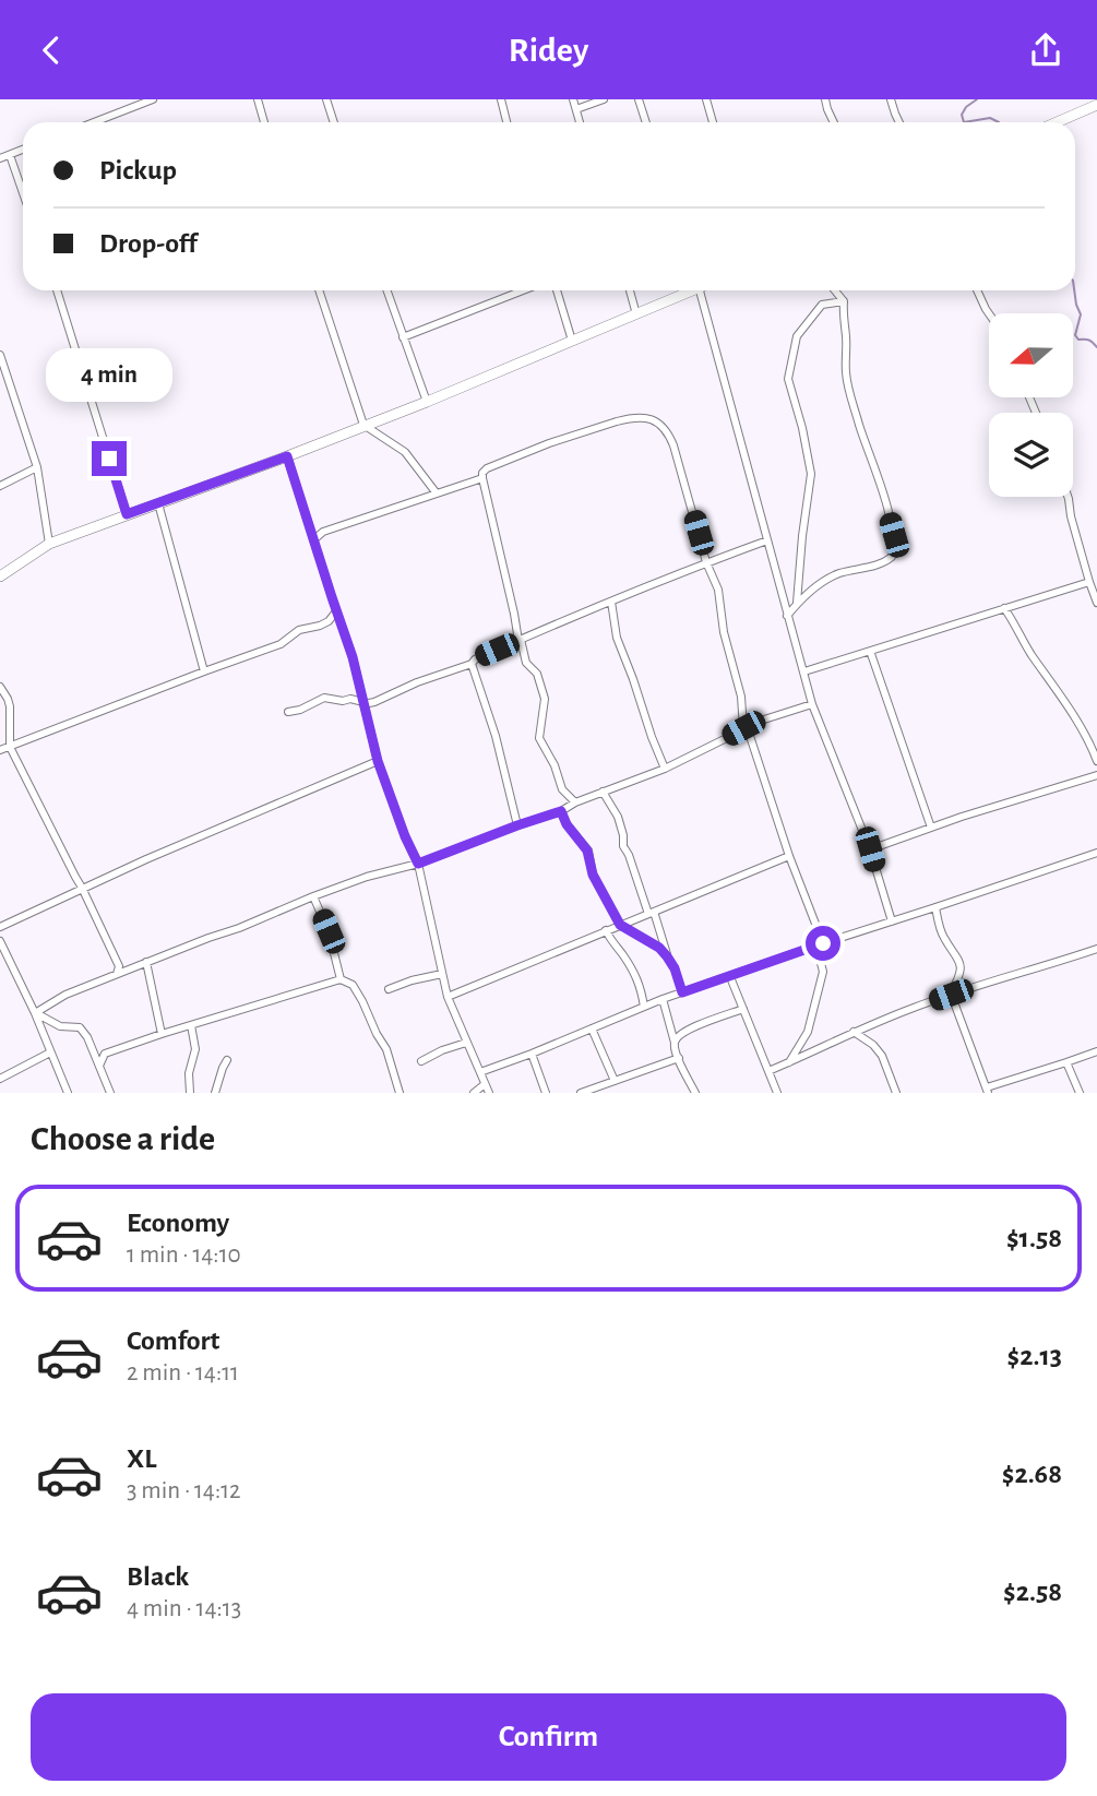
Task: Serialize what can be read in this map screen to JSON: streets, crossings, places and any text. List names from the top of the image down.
{
  "north": "left",
  "page": {
    "header": "Ridey",
    "banner": ["Pickup", "Drop-off"],
    "bubble": "4 min",
    "heading": "Choose a ride",
    "list": [
      {
        "name": "Economy",
        "note": "1 min · 14:10",
        "value": "$1.58"
      },
      {
        "name": "Comfort",
        "note": "2 min · 14:11",
        "value": "$2.13"
      },
      {
        "name": "XL",
        "note": "3 min · 14:12",
        "value": "$2.68"
      },
      {
        "name": "Black",
        "note": "4 min · 14:13",
        "value": "$2.58"
      }
    ],
    "buttons": "Confirm"
  }
}
